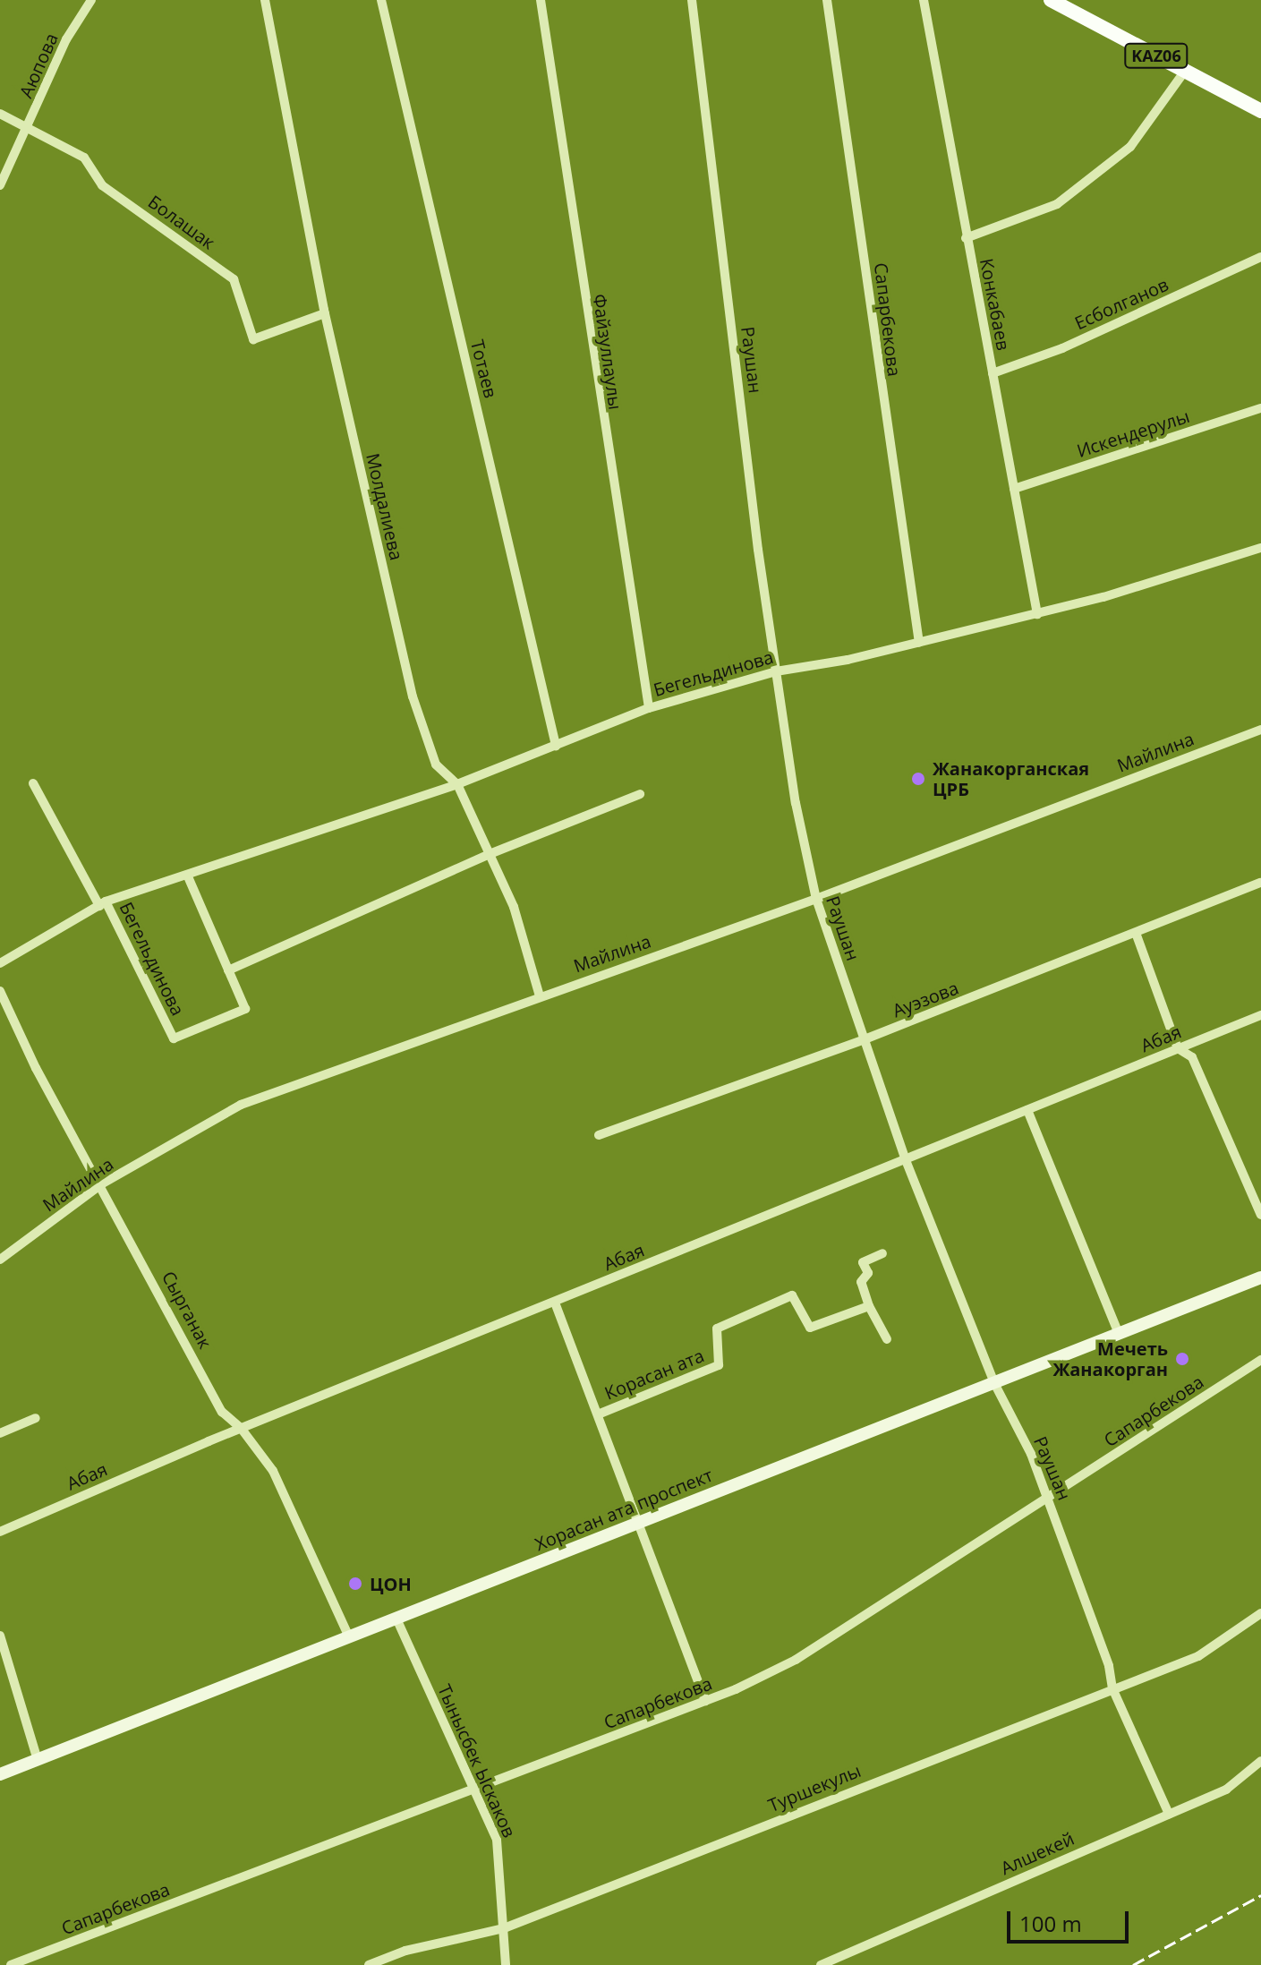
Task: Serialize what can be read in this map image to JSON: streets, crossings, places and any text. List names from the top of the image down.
{
  "streets": {
    "main road": ["KAZ06", "Хорасан ата проспект"],
    "street": [
      "Аюпова",
      "Болашак",
      "Есболганов",
      "Конкабаев",
      "Сапарбекова",
      "Файзуллаулы",
      "Раушан",
      "Тотаев",
      "Искендерулы",
      "Молдалиева",
      "Бегельдинова",
      "Майлина",
      "Ауэзова",
      "Абая",
      "Сырганак",
      "Корасан ата",
      "Тынысбек Ыскаков",
      "Туршекулы",
      "Алшекей"
    ]
  },
  "crossings": [
    ["Аюпова", "Болашак"],
    ["Болашак", "Молдалиева"],
    ["Есболганов", "Конкабаев"],
    ["Конкабаев", "Искендерулы"],
    ["Конкабаев", "Бегельдинова"],
    ["Сапарбекова", "Раушан"],
    ["Сапарбекова", "Бегельдинова"],
    ["Сапарбекова", "Тынысбек Ыскаков"],
    ["Файзуллаулы", "Бегельдинова"],
    ["Раушан", "Бегельдинова"],
    ["Раушан", "Майлина"],
    ["Раушан", "Ауэзова"],
    ["Раушан", "Абая"],
    ["Раушан", "Хорасан ата проспект"],
    ["Раушан", "Туршекулы"],
    ["Раушан", "Алшекей"],
    ["Тотаев", "Бегельдинова"],
    ["Молдалиева", "Бегельдинова"],
    ["Молдалиева", "Майлина"],
    ["Майлина", "Сырганак"],
    ["Абая", "Сырганак"],
    ["Сырганак", "Хорасан ата проспект"],
    ["Хорасан ата проспект", "Тынысбек Ыскаков"],
    ["Тынысбек Ыскаков", "Туршекулы"]
  ],
  "places": ["Жанакорганская ЦРБ", "Мечеть Жанакорган", "ЦОН"],
  "scale_bar": "100 m"
}
